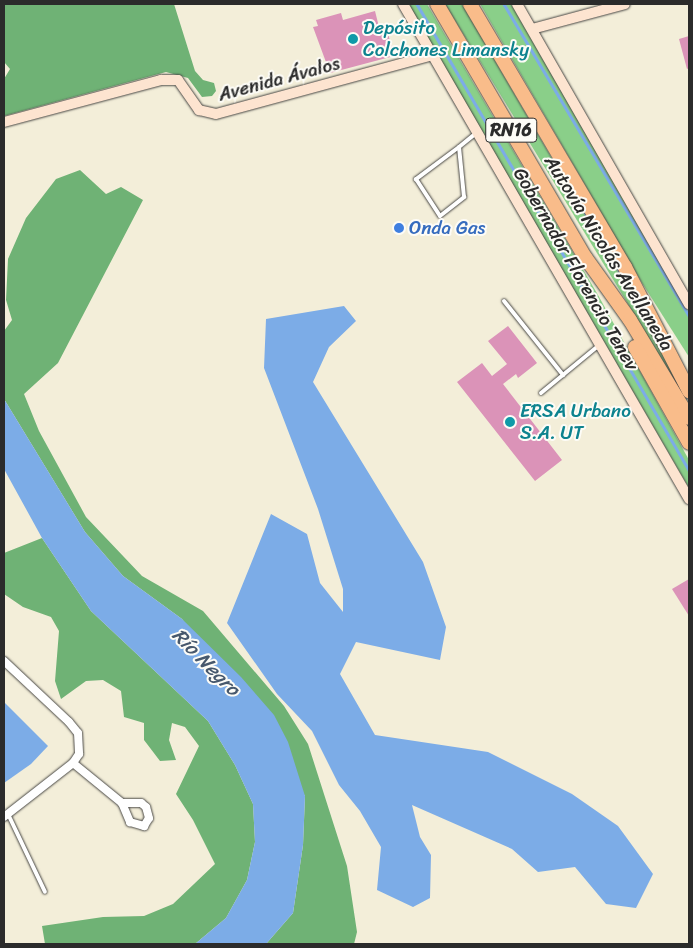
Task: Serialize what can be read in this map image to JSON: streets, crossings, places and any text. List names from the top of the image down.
{
  "streets": {
    "highway": ["RN16", "Autovía Nicolás Avellaneda"],
    "street": ["Avenida Ávalos", "Gobernador Florencio Tenev"]
  },
  "crossings": [
    ["Avenida Ávalos", "Gobernador Florencio Tenev"]
  ],
  "water": ["Río Negro"],
  "places": ["Depósito Colchones Limansky", "Onda Gas", "ERSA Urbano S.A. UT"]
}
